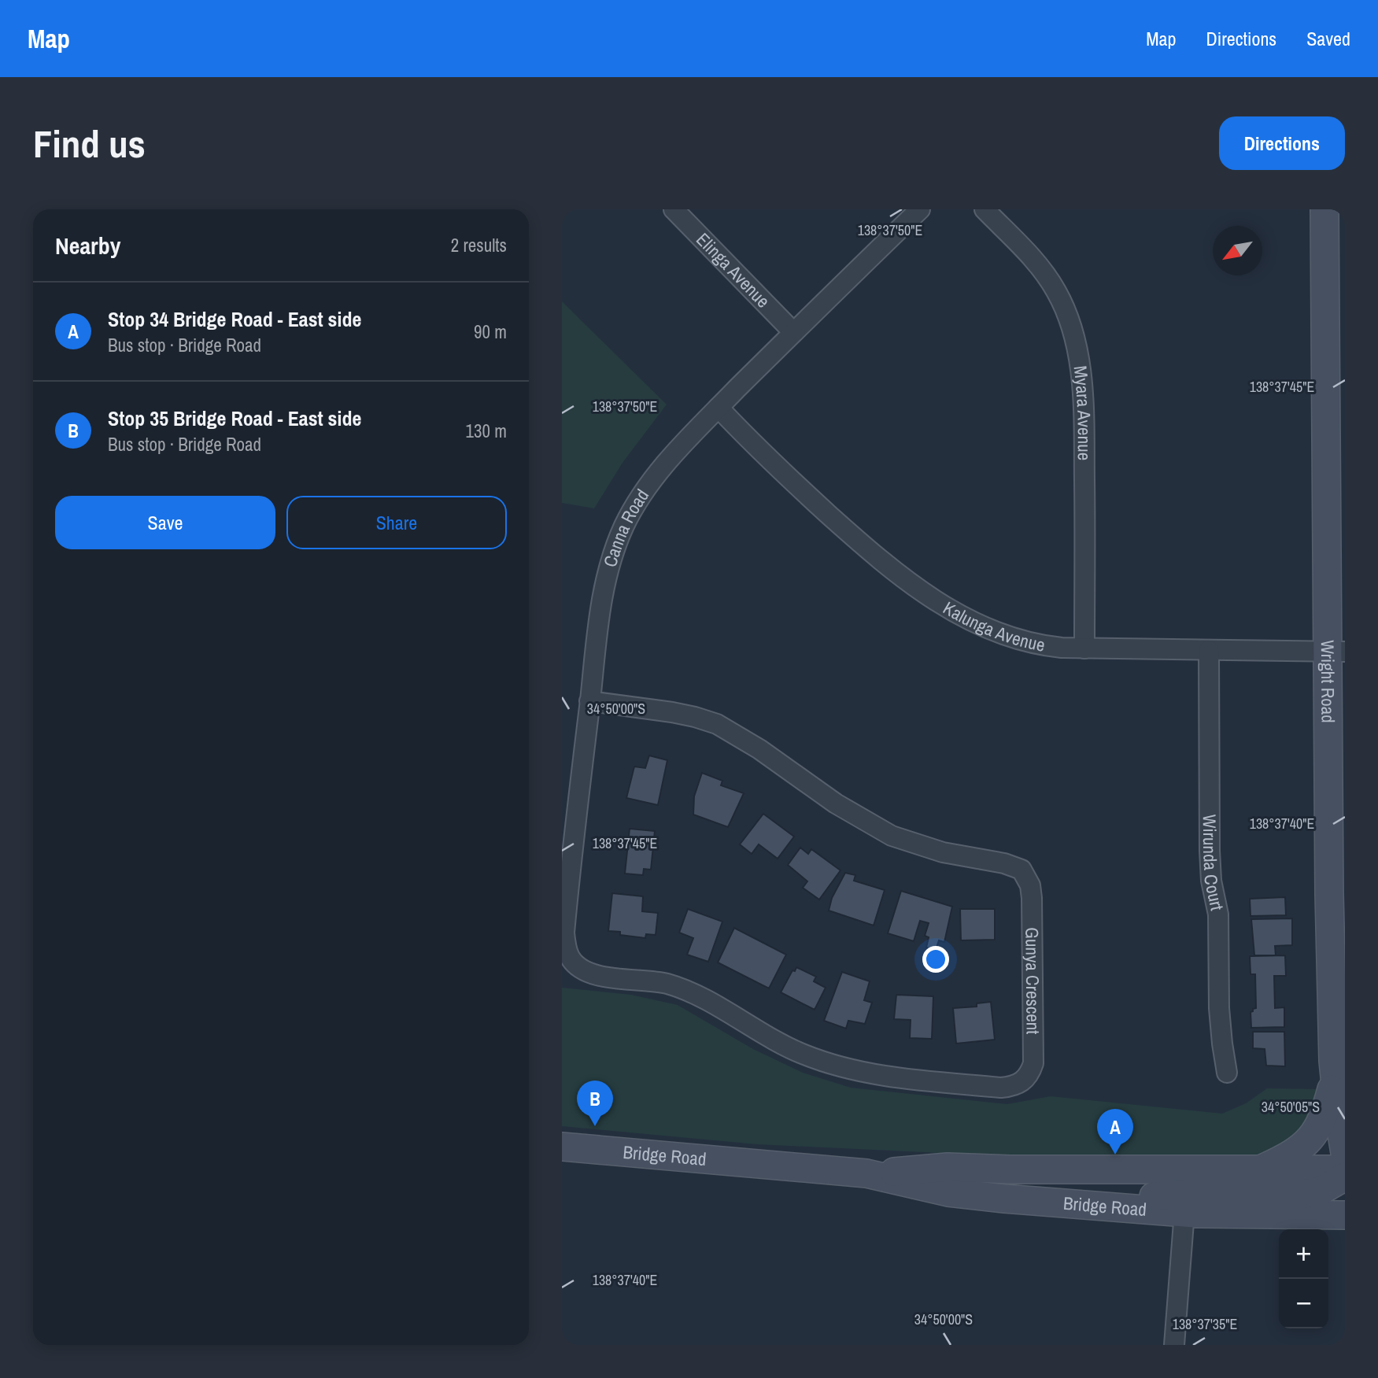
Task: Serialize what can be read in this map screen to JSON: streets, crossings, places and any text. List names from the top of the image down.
{
  "streets": {
    "main road": ["Wright Road", "Bridge Road"],
    "street": [
      "Elinga Avenue",
      "Myara Avenue",
      "Canna Road",
      "Kalunga Avenue",
      "Wirunda Court",
      "Gunya Crescent"
    ]
  },
  "crossings": [
    ["Elinga Avenue", "Canna Road"],
    ["Myara Avenue", "Kalunga Avenue"],
    ["Canna Road", "Kalunga Avenue"],
    ["Canna Road", "Gunya Crescent"],
    ["Kalunga Avenue", "Wright Road"],
    ["Kalunga Avenue", "Wirunda Court"]
  ],
  "north": "bottom left",
  "page": {
    "header": "Map",
    "nav": ["Map", "Directions", "Saved"],
    "buttons": [
      "Directions",
      ["Save", "Share"]
    ],
    "title": "Find us",
    "heading": ["Nearby", "2 results"],
    "list": [
      {
        "mark": "A",
        "name": "Stop 34 Bridge Road - East side",
        "note": "Bus stop · Bridge Road",
        "value": "90 m"
      },
      {
        "mark": "B",
        "name": "Stop 35 Bridge Road - East side",
        "note": "Bus stop · Bridge Road",
        "value": "130 m"
      }
    ],
    "pins": ["B", "A"],
    "map_buttons": ["+", "−"]
  },
  "coordinates": [
    "138°37'50\"E",
    "138°37'45\"E",
    "34°50'00\"S",
    "138°37'40\"E",
    "34°50'05\"S",
    "138°37'35\"E"
  ]
}
